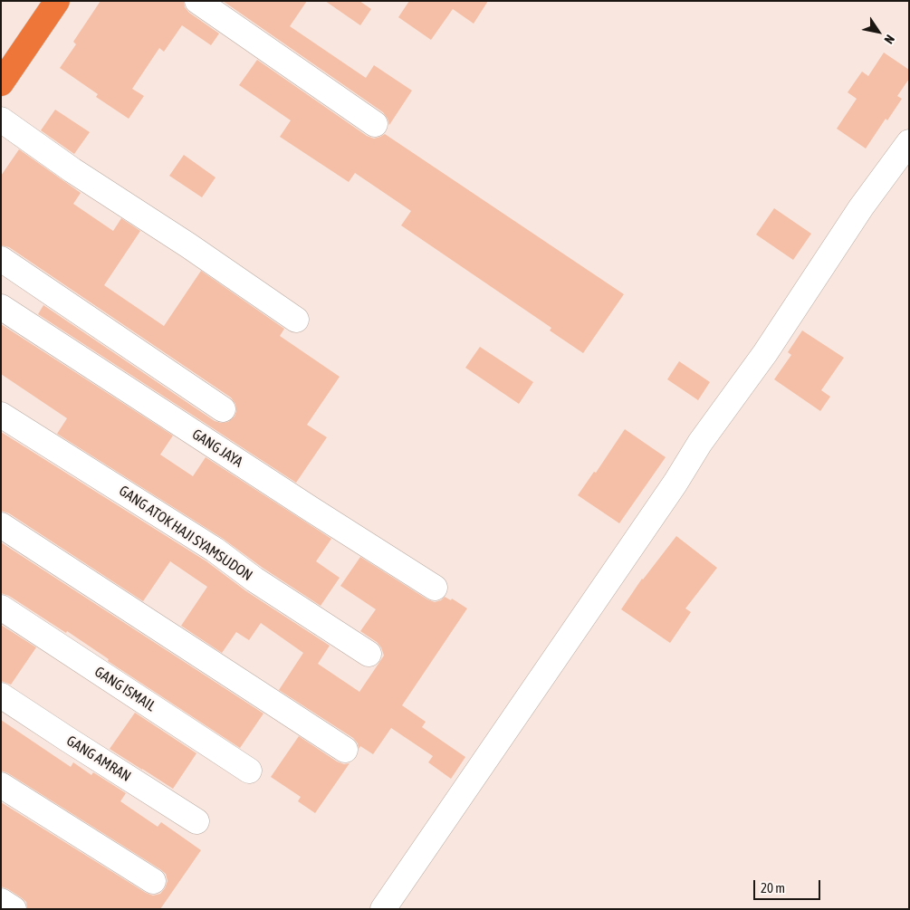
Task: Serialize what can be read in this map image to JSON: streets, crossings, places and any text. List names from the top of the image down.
{
  "streets": {
    "street": [
      "GANG JAYA",
      "GANG ATOK HAJI SYAMSUDON",
      "GANG ISMAIL",
      "GANG AMRAN"
    ]
  },
  "scale_bar": "20 m",
  "north": "bottom right"
}
